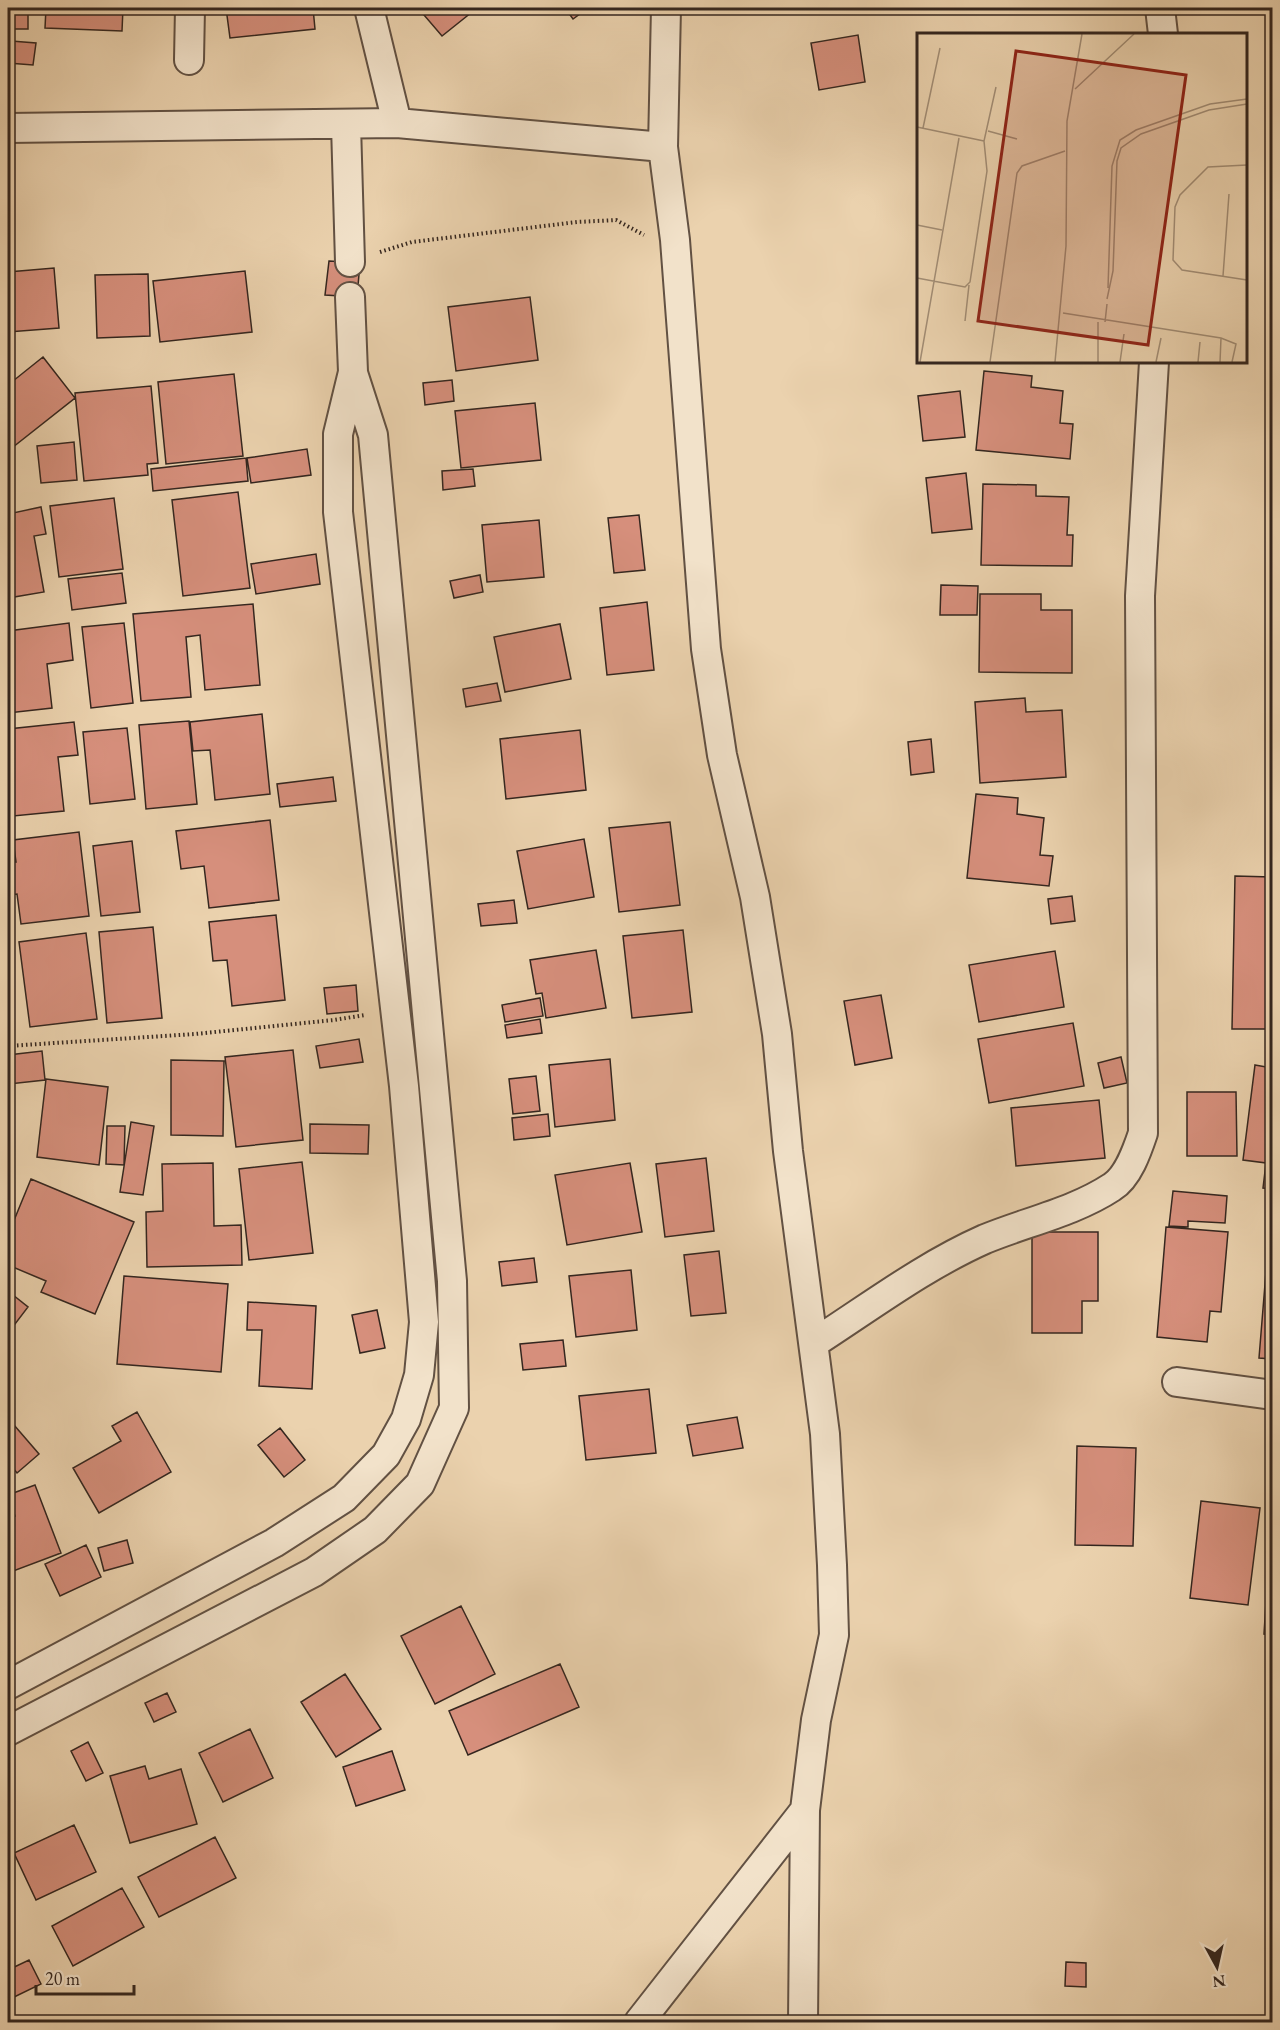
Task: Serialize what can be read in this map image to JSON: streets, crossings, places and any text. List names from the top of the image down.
{
  "scale_bar": "20 m",
  "north": "bottom"
}
